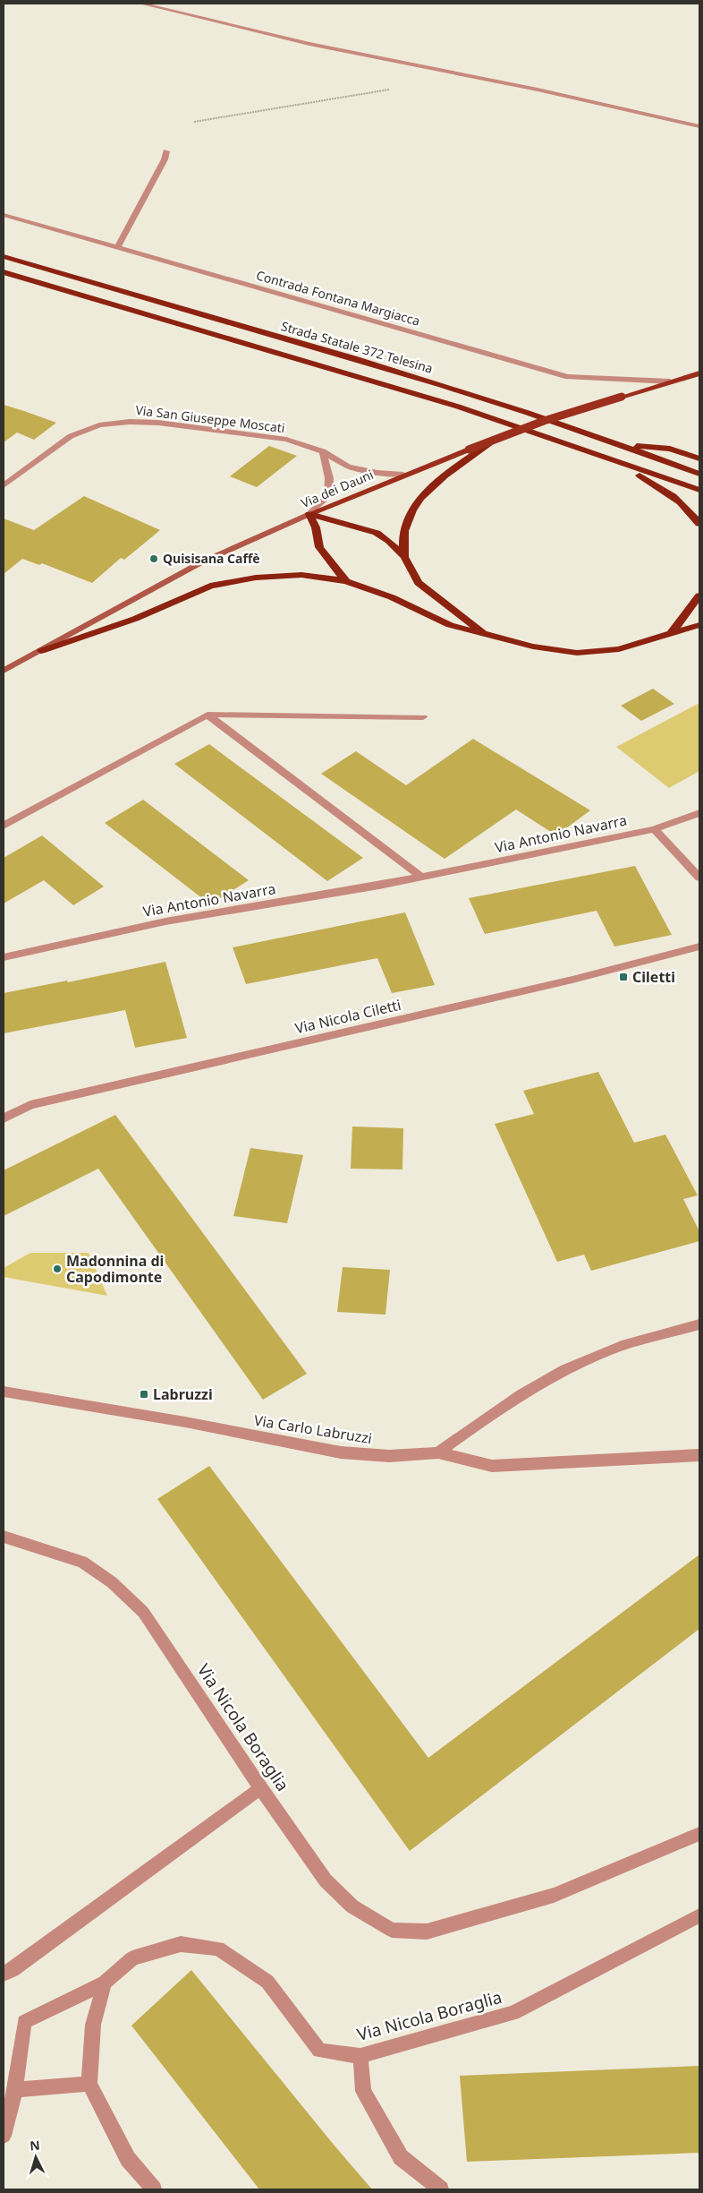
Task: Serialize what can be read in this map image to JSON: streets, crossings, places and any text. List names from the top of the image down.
{
  "streets": {
    "highway": ["Strada Statale 372 Telesina"],
    "main road": ["Via dei Dauni"],
    "street": [
      "Contrada Fontana Margiacca",
      "Via San Giuseppe Moscati",
      "Via Antonio Navarra",
      "Via Nicola Ciletti",
      "Via Carlo Labruzzi",
      "Via Nicola Boraglia"
    ]
  },
  "crossings": [
    ["Contrada Fontana Margiacca", "Via dei Dauni"],
    ["Strada Statale 372 Telesina", "Via dei Dauni"],
    ["Via San Giuseppe Moscati", "Via dei Dauni"]
  ],
  "places": {
    "other": ["Quisisana Caffè", "Madonnina di Capodimonte"],
    "transit": ["Ciletti", "Labruzzi"]
  },
  "north": "top"
}
